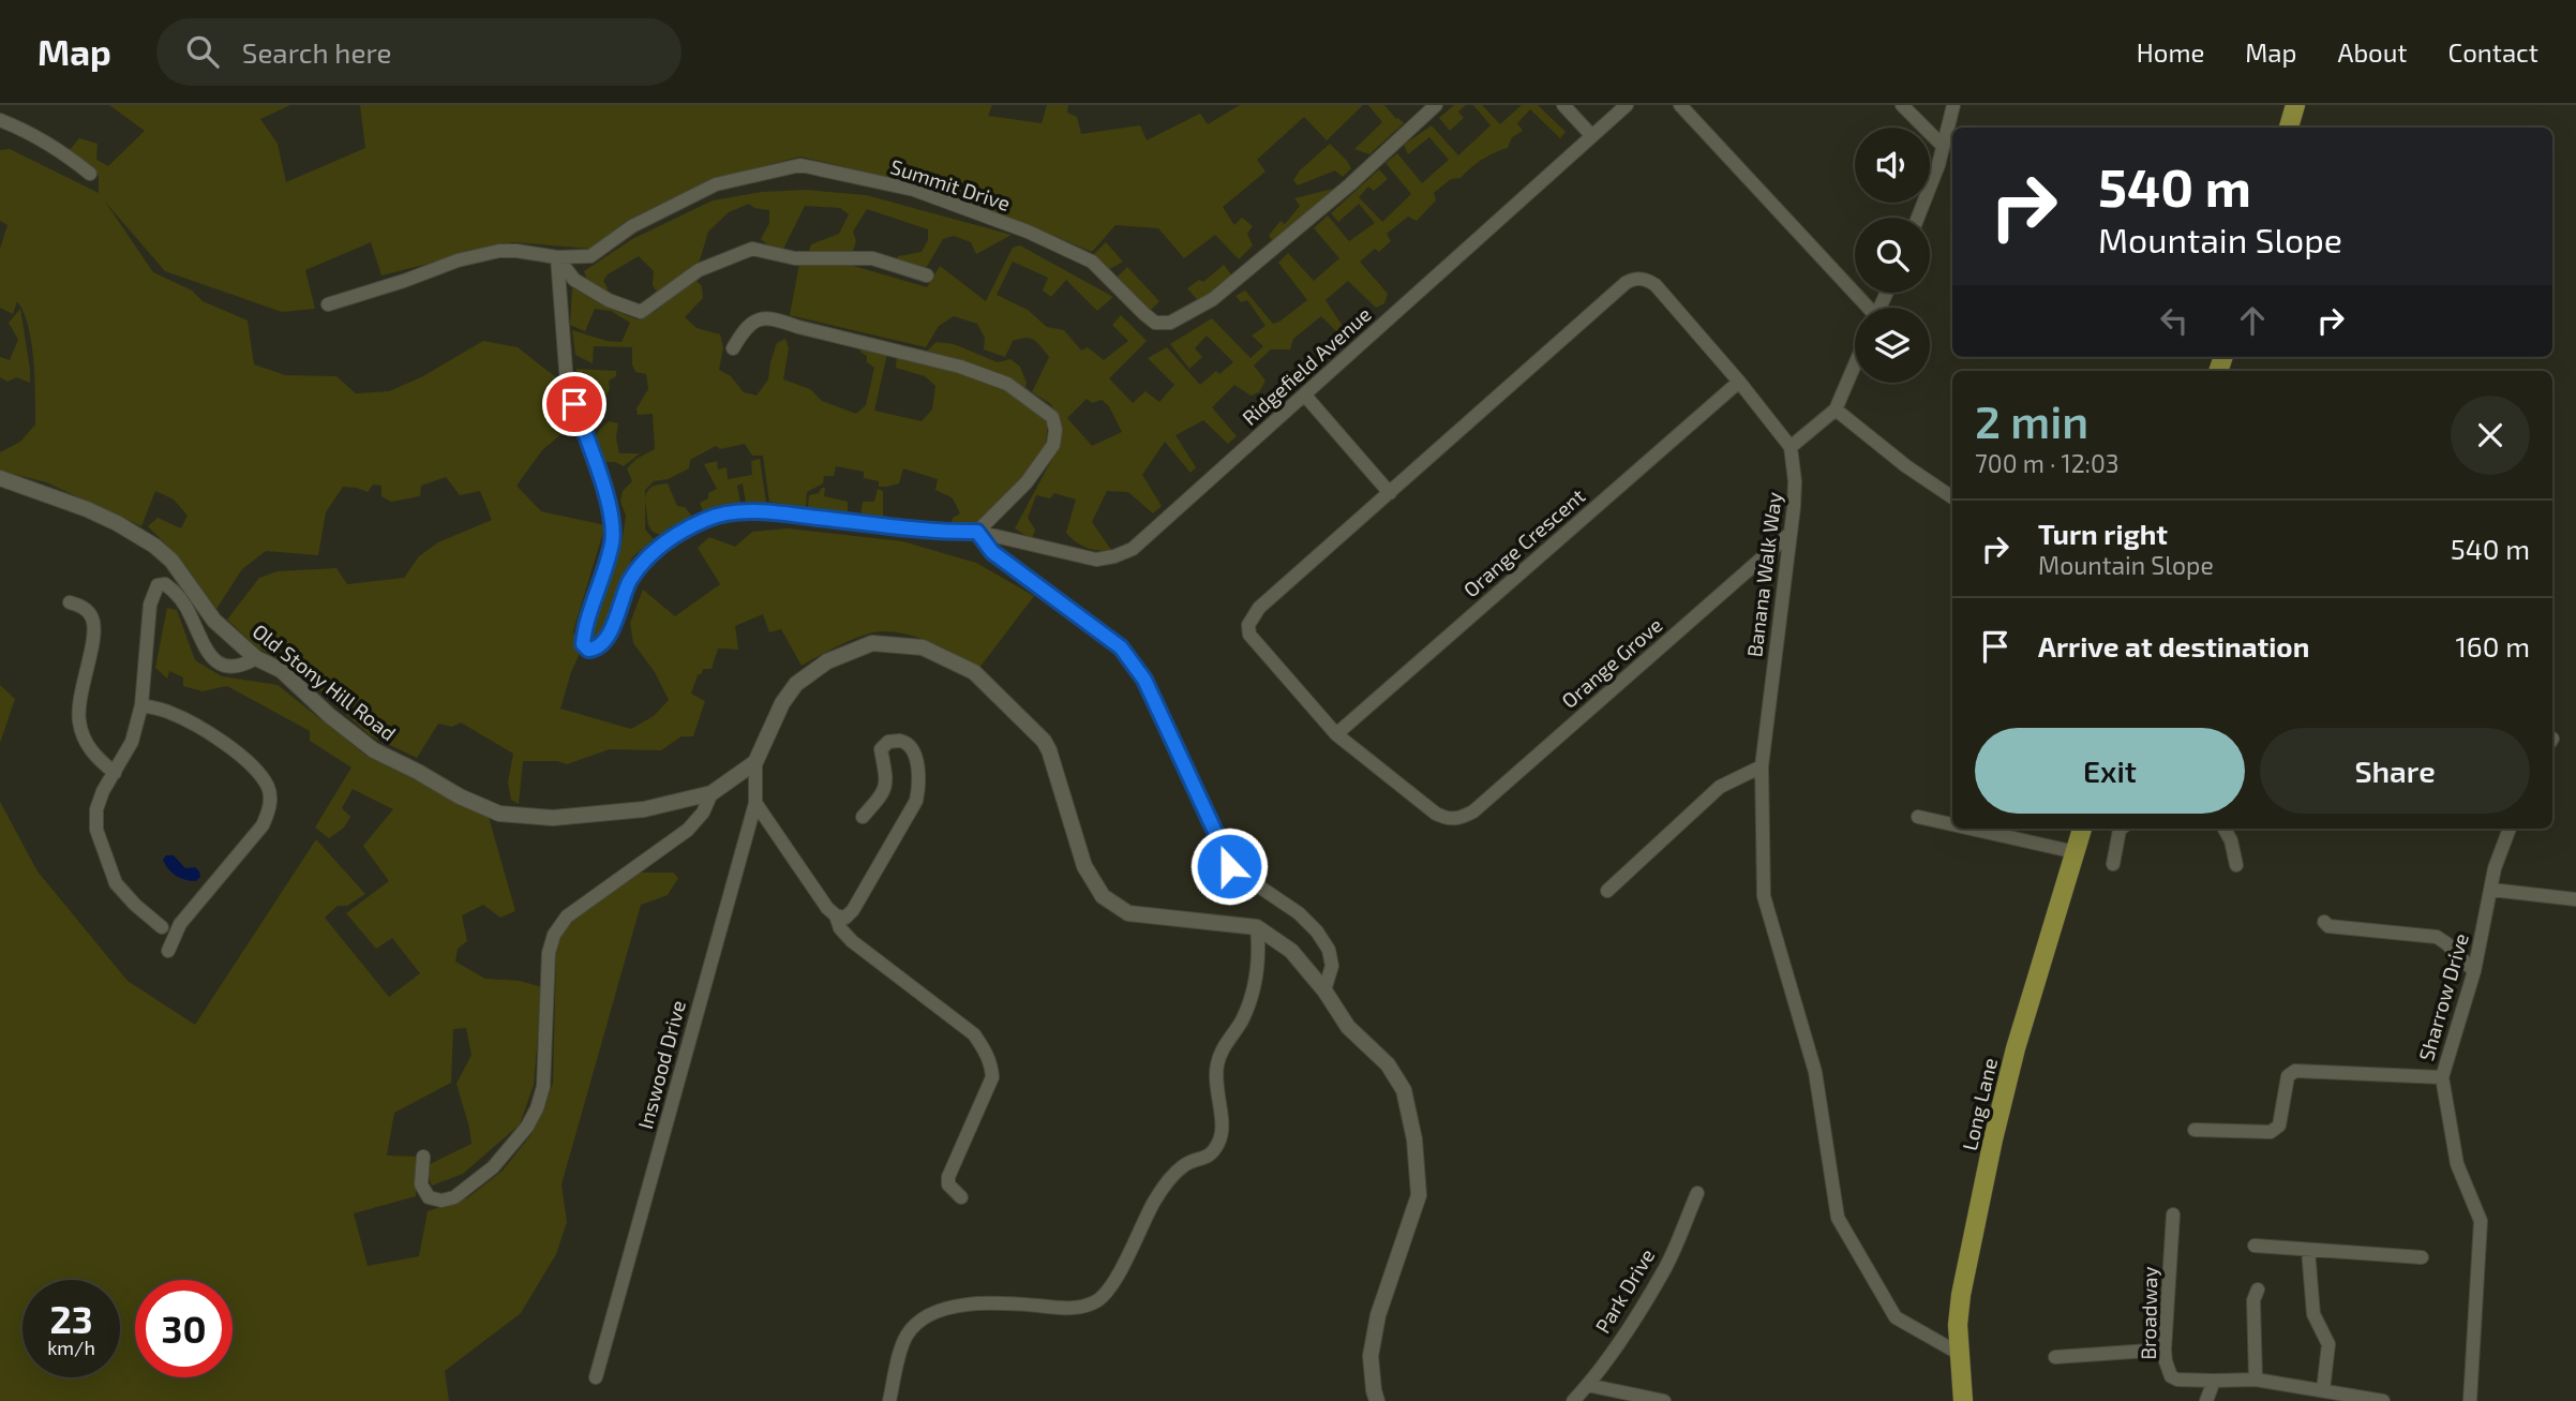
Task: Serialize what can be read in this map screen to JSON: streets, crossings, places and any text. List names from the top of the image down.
{
  "streets": {
    "main road": ["Long Lane"],
    "street": [
      "Summit Drive",
      "Ridgefield Avenue",
      "Orange Crescent",
      "Banana Walk Way",
      "Orange Grove",
      "Old Stony Hill Road",
      "Sharrow Drive",
      "Inswood Drive",
      "Park Drive",
      "Broadway"
    ]
  },
  "crossings": [
    ["Summit Drive", "Ridgefield Avenue"],
    ["Orange Crescent", "Orange Grove"],
    ["Banana Walk Way", "Orange Grove"],
    ["Banana Walk Way", "Long Lane"],
    ["Old Stony Hill Road", "Inswood Drive"]
  ],
  "page": {
    "header": "Map",
    "search": "Search here",
    "nav": [
      "Home",
      "Map",
      "About",
      "Contact"
    ],
    "turn": ["540 m", "Mountain Slope"],
    "heading": ["2 min", "700 m · 12:03"],
    "list": [
      {
        "name": "Turn right",
        "note": "Mountain Slope",
        "value": "540 m"
      },
      {
        "name": "Arrive at destination",
        "value": "160 m"
      }
    ],
    "buttons": ["Exit", "Share"],
    "speed": "23 km/h",
    "limit": "30"
  }
}
